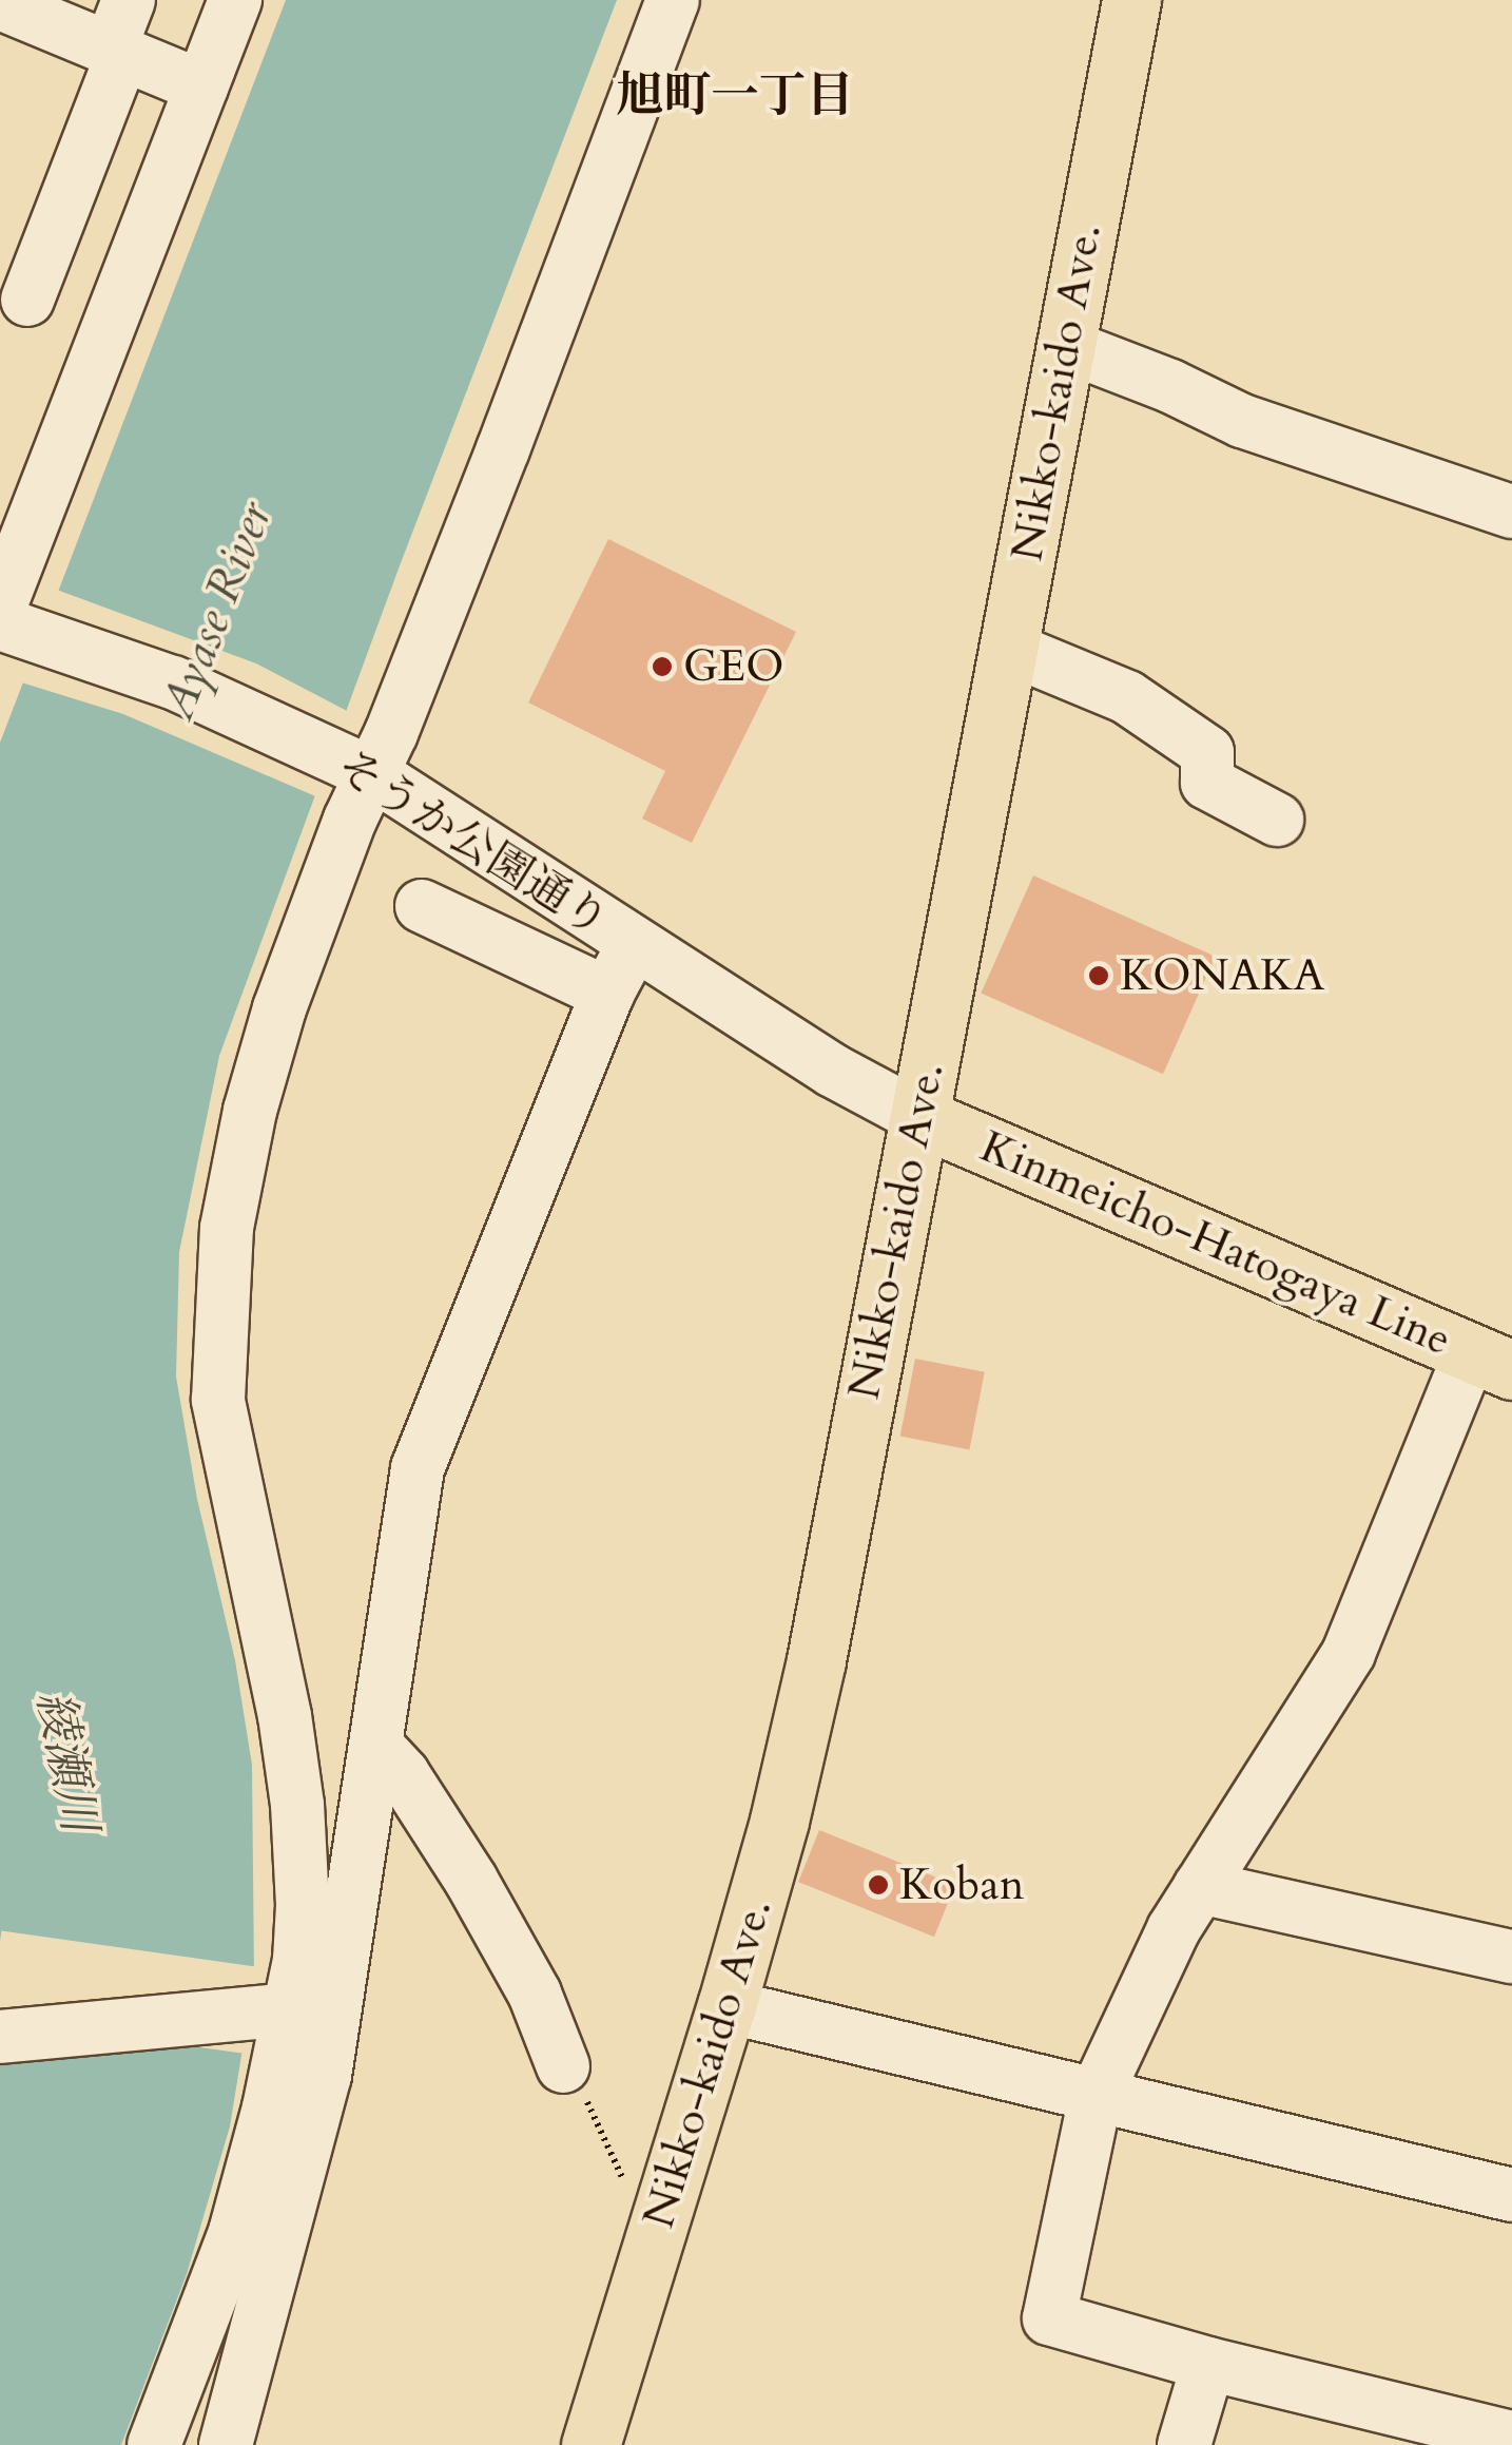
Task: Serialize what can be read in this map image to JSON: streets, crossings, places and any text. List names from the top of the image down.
{
  "streets": {
    "main road": ["Nikko-kaido Ave.", "Kinmeicho-Hatogaya Line"],
    "street": ["そうか公園通り"]
  },
  "crossings": [
    ["Nikko-kaido Ave.", "そうか公園通り"],
    ["Nikko-kaido Ave.", "Kinmeicho-Hatogaya Line"],
    ["そうか公園通り", "Kinmeicho-Hatogaya Line"]
  ],
  "districts": ["旭町一丁目"],
  "water": ["Ayase River", "綾瀬川"],
  "places": ["GEO", "KONAKA", "Koban"]
}
